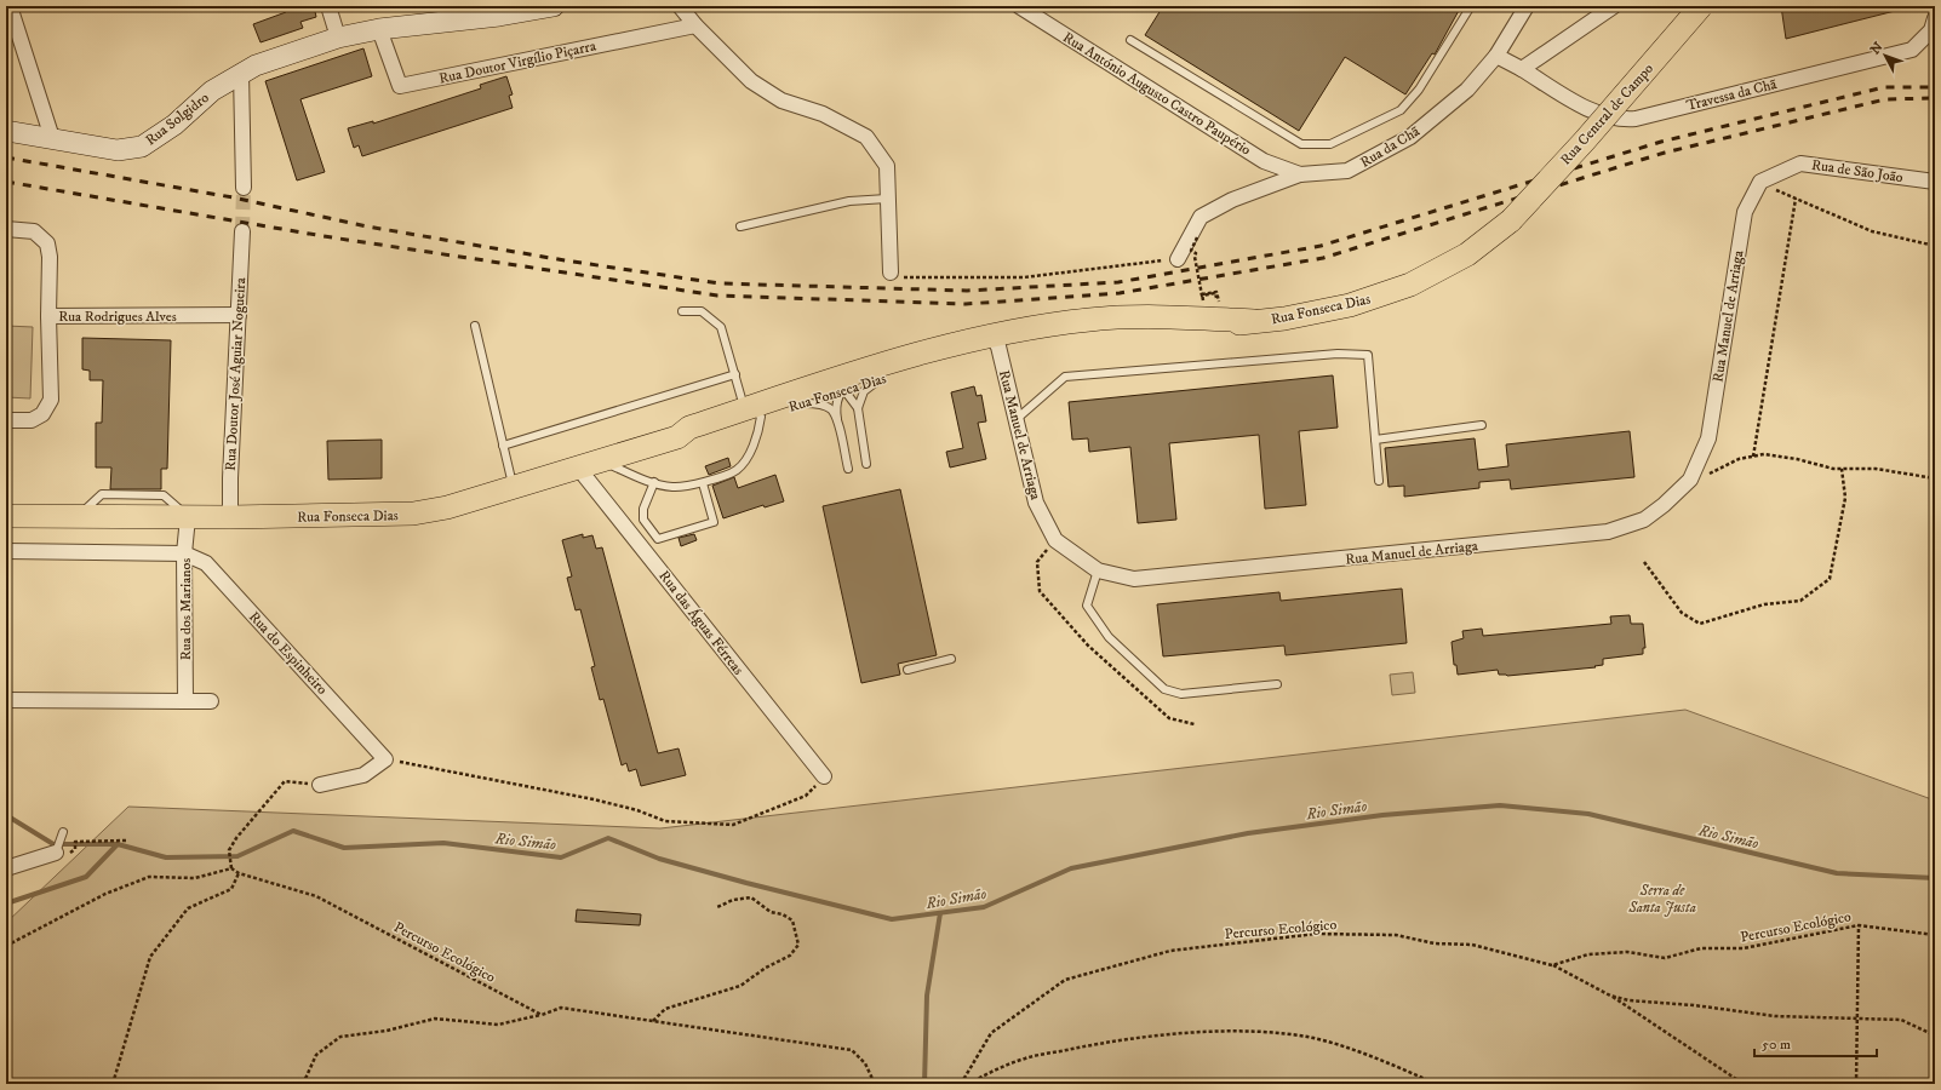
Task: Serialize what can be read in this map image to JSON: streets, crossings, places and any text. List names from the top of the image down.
{
  "streets": {
    "main road": ["Rua Central de Campo", "Rua Fonseca Dias"],
    "street": [
      "Rua Doutor Virgílio Piçarra",
      "Rua António Augusto Castro Paupério",
      "Travessa da Chã",
      "Rua Solgidro",
      "Rua da Chã",
      "Rua de São João",
      "Rua Rodrigues Alves",
      "Rua Manuel de Arriaga",
      "Rua Doutor José Aguiar Nogueira",
      "Rua dos Marianos",
      "Rua das Águas Férreas",
      "Rua do Espinheiro"
    ],
    "path": ["Percurso Ecológico"]
  },
  "crossings": [
    ["Rua Doutor Virgílio Piçarra", "Rua Solgidro"],
    ["Rua António Augusto Castro Paupério", "Rua da Chã"],
    ["Rua Central de Campo", "Rua Fonseca Dias"],
    ["Rua de São João", "Rua Manuel de Arriaga"],
    ["Rua Fonseca Dias", "Rua Manuel de Arriaga"],
    ["Rua Fonseca Dias", "Rua Doutor José Aguiar Nogueira"],
    ["Rua Fonseca Dias", "Rua dos Marianos"],
    ["Rua Fonseca Dias", "Rua das Águas Férreas"],
    ["Rua Rodrigues Alves", "Rua Doutor José Aguiar Nogueira"],
    ["Rua dos Marianos", "Rua do Espinheiro"]
  ],
  "water": ["Rio Simão"],
  "parks": ["Serra de Santa Justa"],
  "scale_bar": "50 m",
  "north": "top left"
}
